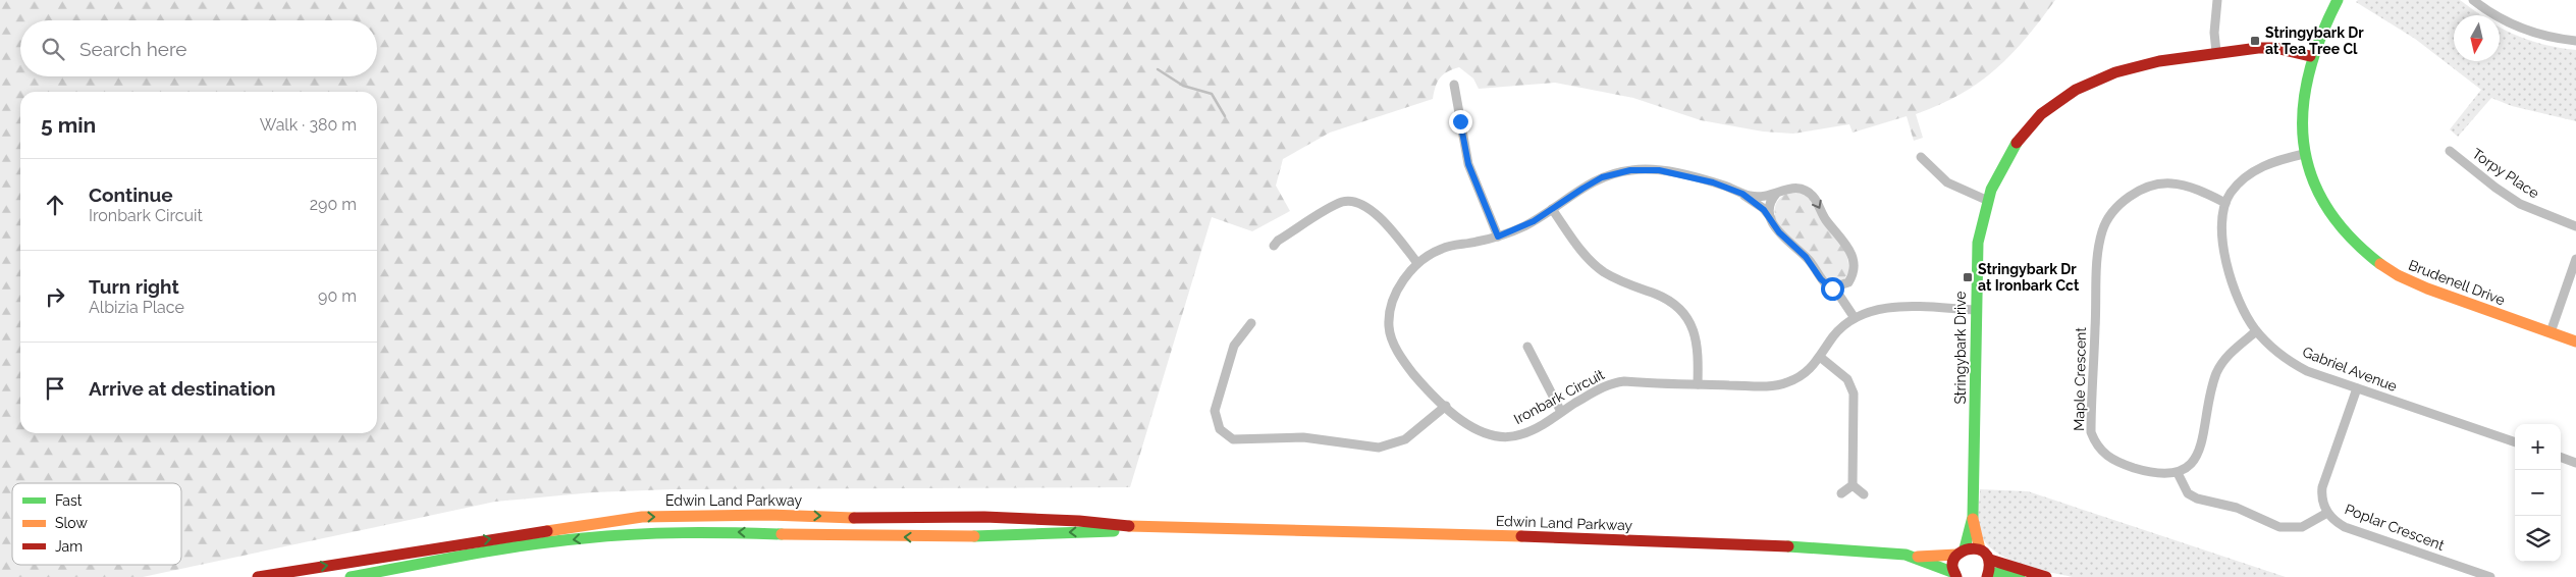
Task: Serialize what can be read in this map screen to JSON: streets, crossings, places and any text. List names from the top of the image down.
{
  "streets": {
    "main road": ["Brudenell Drive", "Stringybark Drive", "Edwin Land Parkway"],
    "street": [
      "Torpy Place",
      "Gabriel Avenue",
      "Maple Crescent",
      "Ironbark Circuit",
      "Poplar Crescent"
    ]
  },
  "crossings": [
    ["Brudenell Drive", "Stringybark Drive"],
    ["Brudenell Drive", "Gabriel Avenue"],
    ["Stringybark Drive", "Ironbark Circuit"],
    ["Stringybark Drive", "Edwin Land Parkway"],
    ["Gabriel Avenue", "Maple Crescent"],
    ["Gabriel Avenue", "Poplar Crescent"]
  ],
  "places": {
    "transit": ["Stringybark Dr at Tea Tree Cl", "Stringybark Dr at Ironbark Cct"]
  },
  "legend": ["Fast", "Slow", "Jam"],
  "north": "bottom",
  "page": {
    "search": "Search here",
    "heading": ["5 min", "Walk · 380 m"],
    "list": [
      ["Continue", "Ironbark Circuit", "290 m"],
      ["Turn right", "Albizia Place", "90 m"],
      "Arrive at destination"
    ],
    "map_buttons": ["+", "−"]
  }
}
